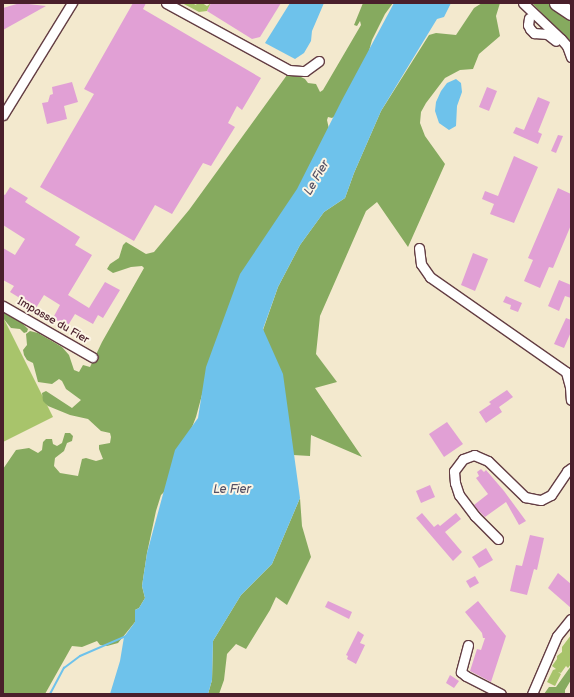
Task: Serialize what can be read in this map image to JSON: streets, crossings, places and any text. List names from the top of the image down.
{
  "streets": {
    "street": ["Impasse du Fier"]
  },
  "water": ["Le Fier"]
}
